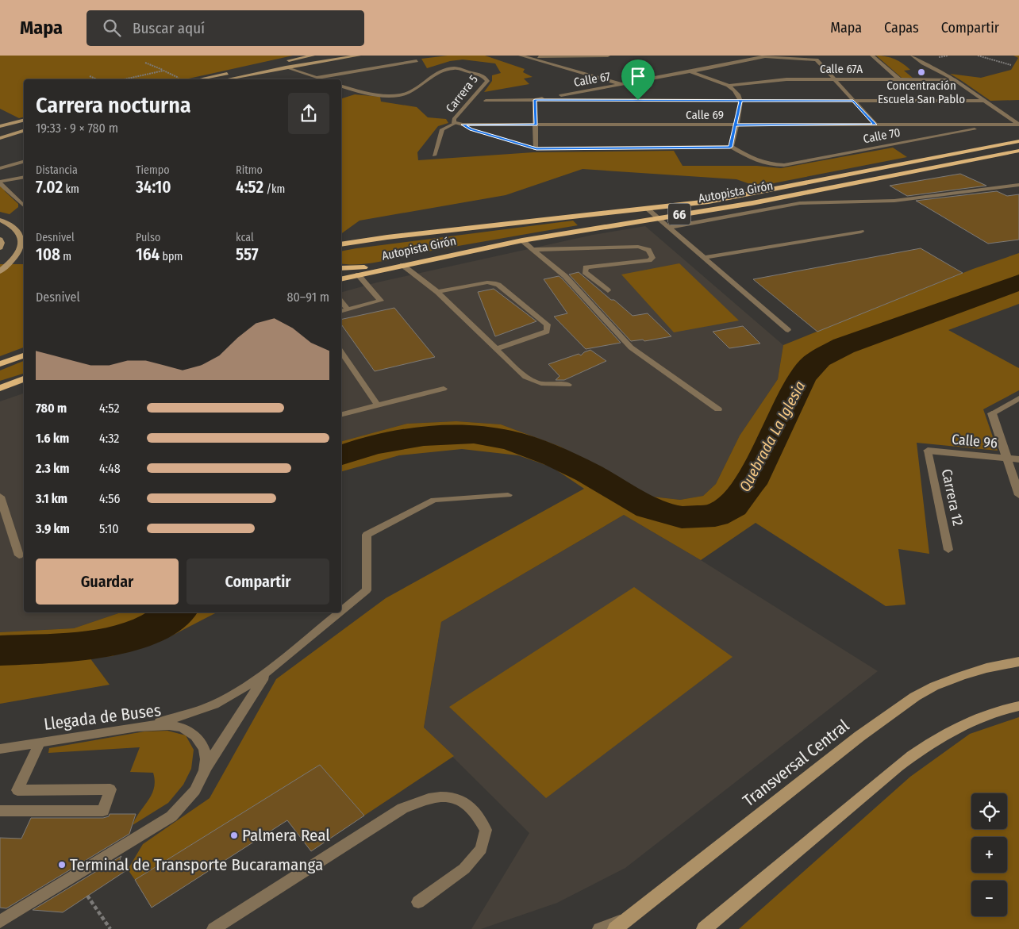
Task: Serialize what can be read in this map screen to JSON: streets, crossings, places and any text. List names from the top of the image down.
{
  "streets": {
    "highway": ["Autopista Girón", "66"],
    "main road": ["Transversal Central"],
    "street": [
      "Calle 67A",
      "Calle 67",
      "Carrera 5",
      "Calle 69",
      "Calle 70",
      "Calle 96"
    ],
    "lane": ["Carrera 12", "Llegada de Buses"]
  },
  "crossings": [
    ["Carrera 5", "Calle 69"],
    ["Calle 69", "Calle 70"],
    ["Calle 96", "Carrera 12"]
  ],
  "water": ["Quebrada La Iglesia"],
  "places": ["Concentración Escuela San Pablo", "Palmera Real", "Terminal de Transporte Bucaramanga"],
  "page": {
    "header": "Mapa",
    "search": "Buscar aquí",
    "nav": ["Mapa", "Capas", "Compartir"],
    "heading": ["Carrera nocturna", "19:33 · 9 × 780 m"],
    "stats": [
      ["Distancia", "7.02 km"],
      ["Tiempo", "34:10"],
      ["Ritmo", "4:52 /km"],
      ["Desnivel", "108 m"],
      ["Pulso", "164 bpm"],
      ["kcal", "557"]
    ],
    "chart": ["Desnivel", "80–91 m"],
    "list": [
      {
        "name": "780 m",
        "note": "4:52"
      },
      {
        "name": "1.6 km",
        "note": "4:32"
      },
      {
        "name": "2.3 km",
        "note": "4:48"
      },
      {
        "name": "3.1 km",
        "note": "4:56"
      },
      {
        "name": "3.9 km",
        "note": "5:10"
      }
    ],
    "buttons": ["Guardar", "Compartir"],
    "map_buttons": ["+", "−"]
  }
}
